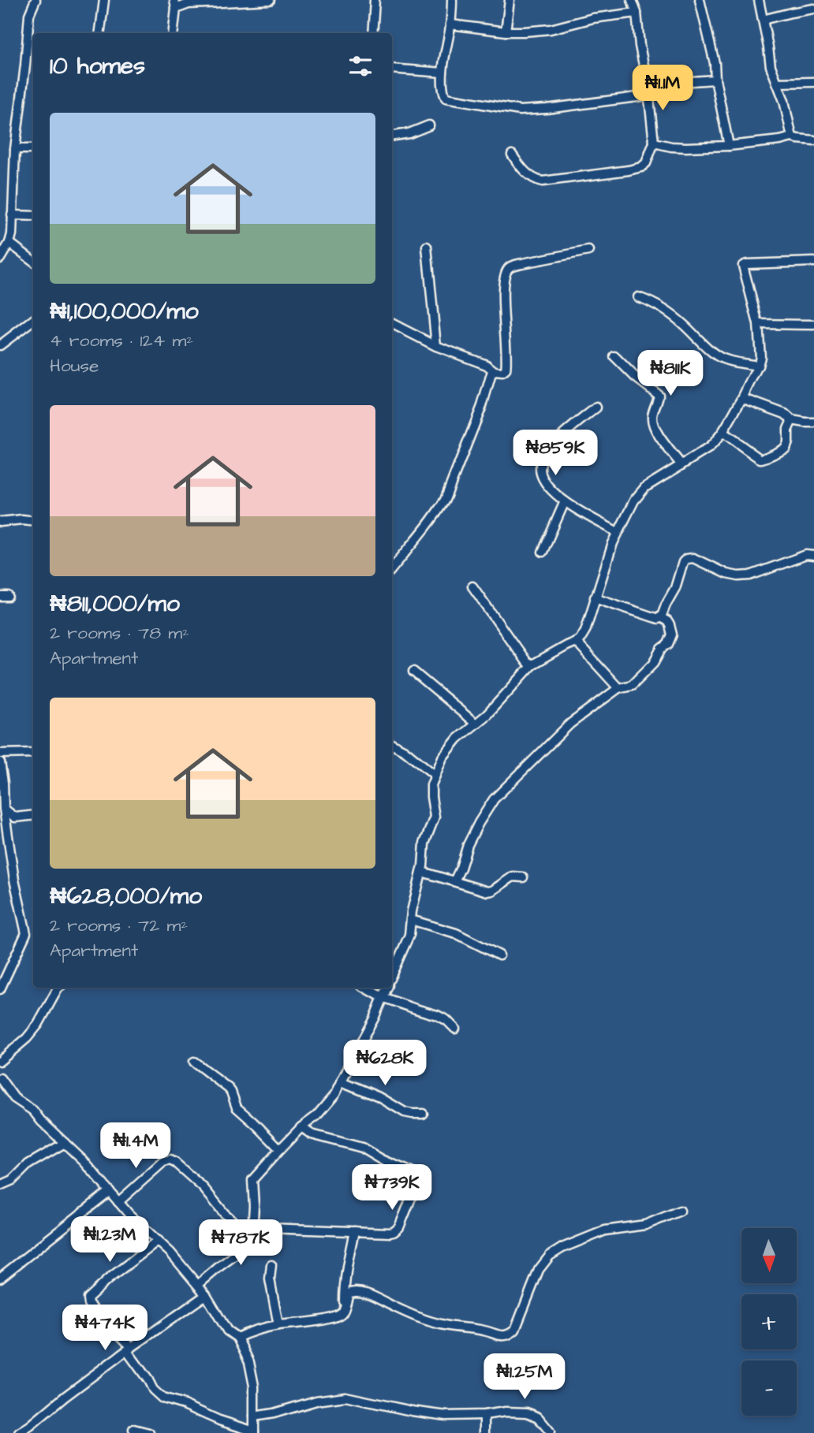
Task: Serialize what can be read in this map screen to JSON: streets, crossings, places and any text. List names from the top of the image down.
{
  "north": "bottom",
  "page": {
    "heading": "10 homes",
    "price": [
      "₦1.1M",
      "₦811K",
      "₦859K",
      "₦628K",
      "₦1.4M",
      "₦739K",
      "₦1.23M",
      "₦787K",
      "₦474K",
      "₦1.25M"
    ],
    "list": [
      {
        "name": "₦1,100,000/mo",
        "note": "4 rooms · 124 m² · House"
      },
      {
        "name": "₦811,000/mo",
        "note": "2 rooms · 78 m² · Apartment"
      },
      {
        "name": "₦628,000/mo",
        "note": "2 rooms · 72 m² · Apartment"
      }
    ],
    "map_buttons": ["+", "−"]
  }
}
